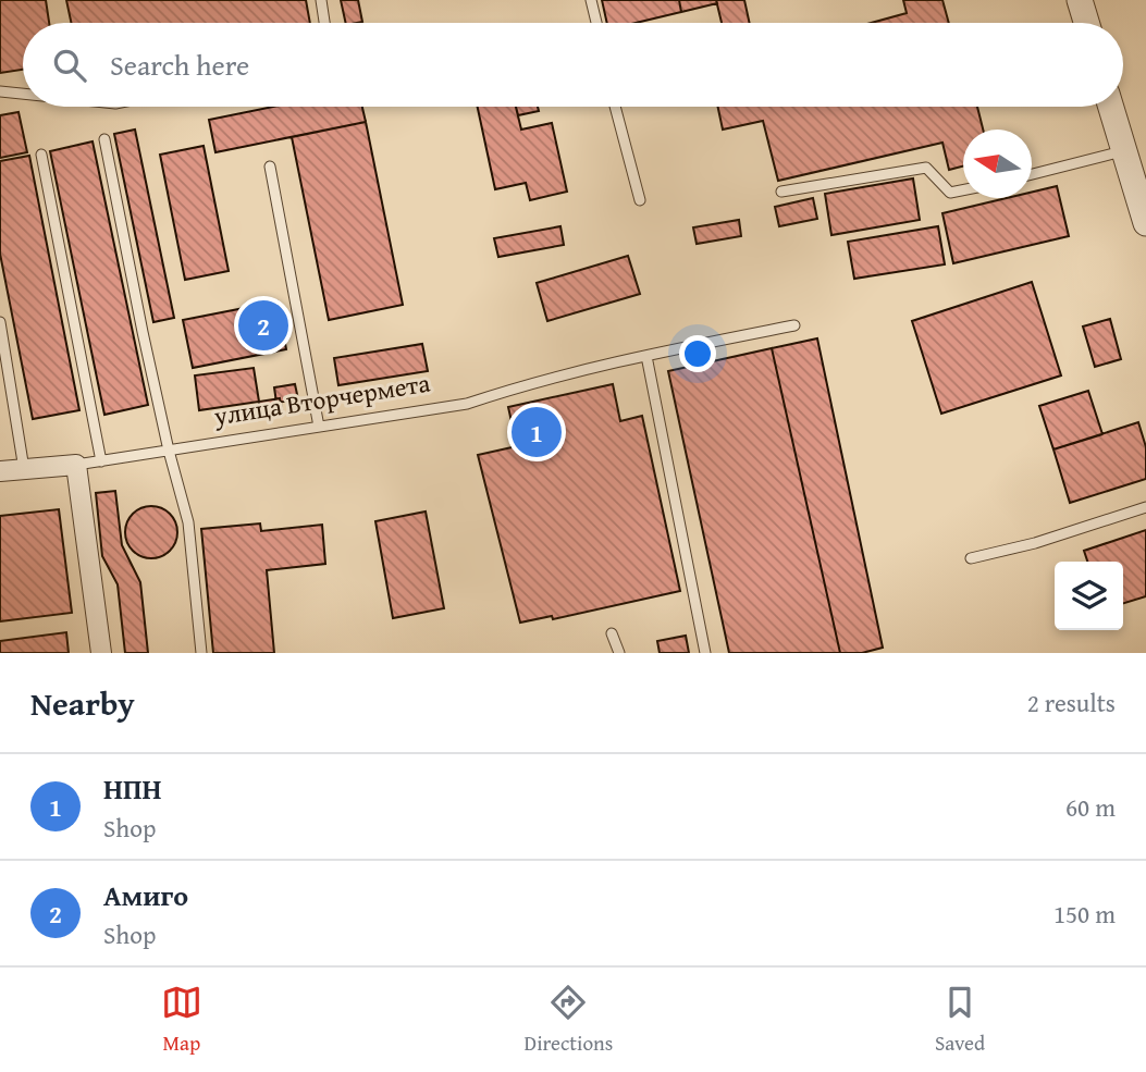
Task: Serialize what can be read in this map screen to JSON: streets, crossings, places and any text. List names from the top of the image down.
{
  "streets": {
    "street": ["улица Вторчермета"]
  },
  "north": "left",
  "page": {
    "search": "Search here",
    "pins": ["2", "1"],
    "heading": ["Nearby", "2 results"],
    "list": [
      {
        "mark": "1",
        "name": "НПН",
        "note": "Shop",
        "value": "60 m"
      },
      {
        "mark": "2",
        "name": "Амиго",
        "note": "Shop",
        "value": "150 m"
      }
    ],
    "nav": ["Map", "Directions", "Saved"]
  }
}
